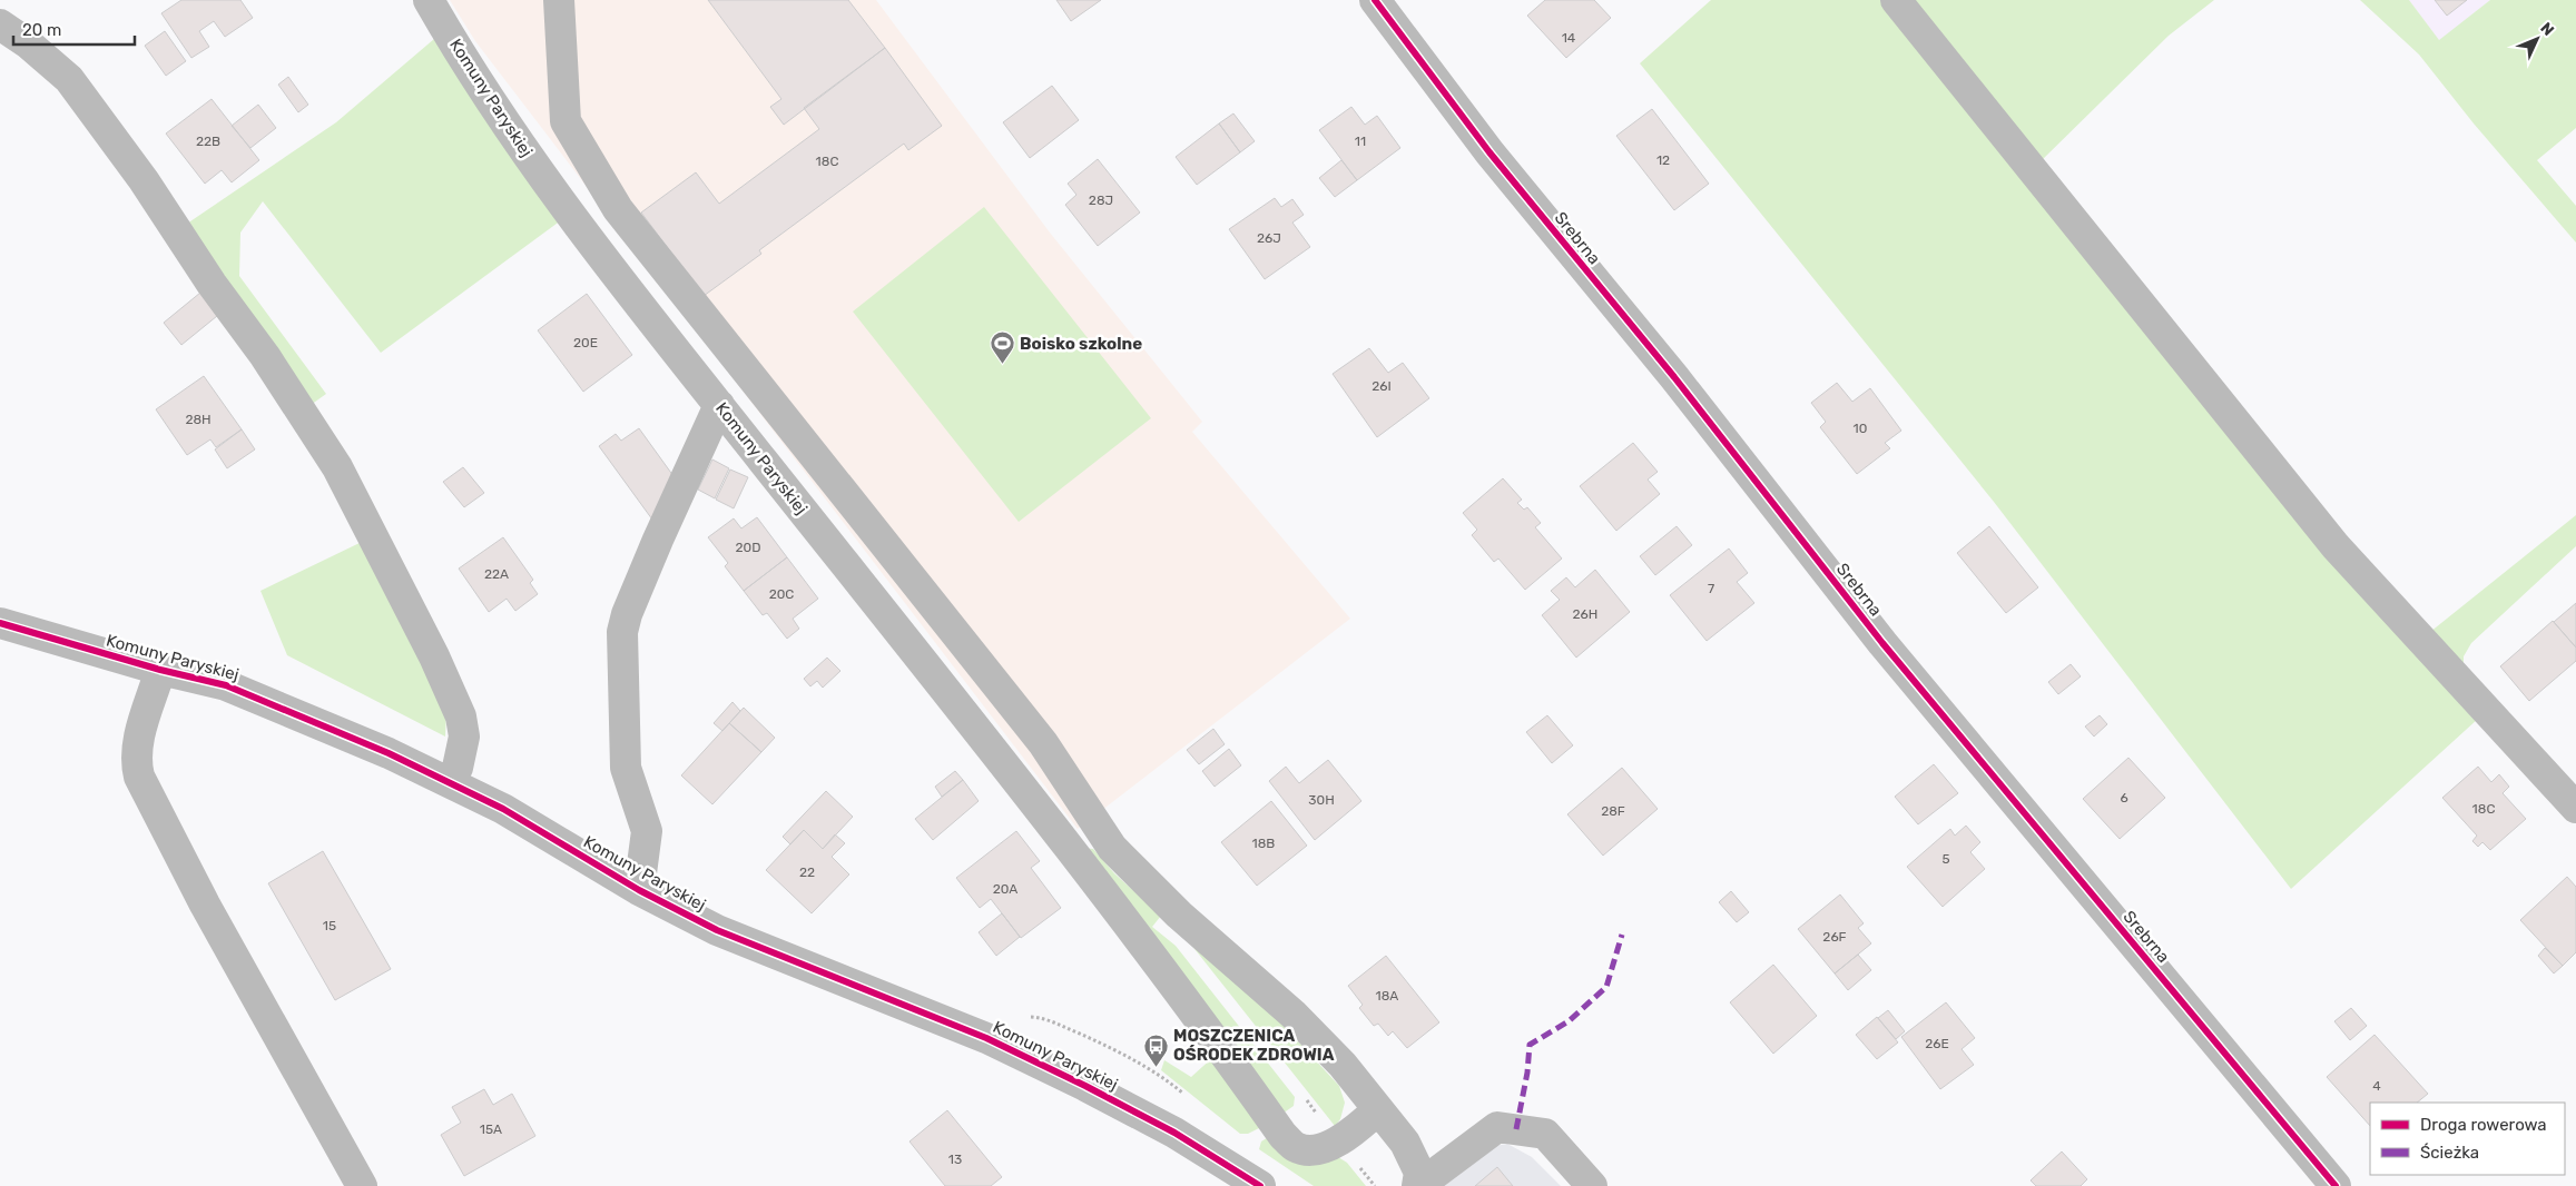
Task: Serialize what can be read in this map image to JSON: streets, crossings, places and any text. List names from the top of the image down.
{
  "streets": {
    "street": ["Komuny Paryskiej", "Srebrna"]
  },
  "places": {
    "sports": ["Boisko szkolne"],
    "bus stop": ["MOSZCZENICA OŚRODEK ZDROWIA"]
  },
  "house_numbers": [
    "14",
    "22B",
    "11",
    "12",
    "18C",
    "28J",
    "26J",
    "20E",
    "26I",
    "28H",
    "10",
    "20D",
    "22A",
    "7",
    "20C",
    "26H",
    "6",
    "30H",
    "18C",
    "28F",
    "18B",
    "5",
    "22",
    "20A",
    "15",
    "26F",
    "18A",
    "26E",
    "4",
    "15A",
    "13"
  ],
  "legend": ["Droga rowerowa", "Ścieżka"],
  "scale_bar": "20 m",
  "north": "top right"
}
